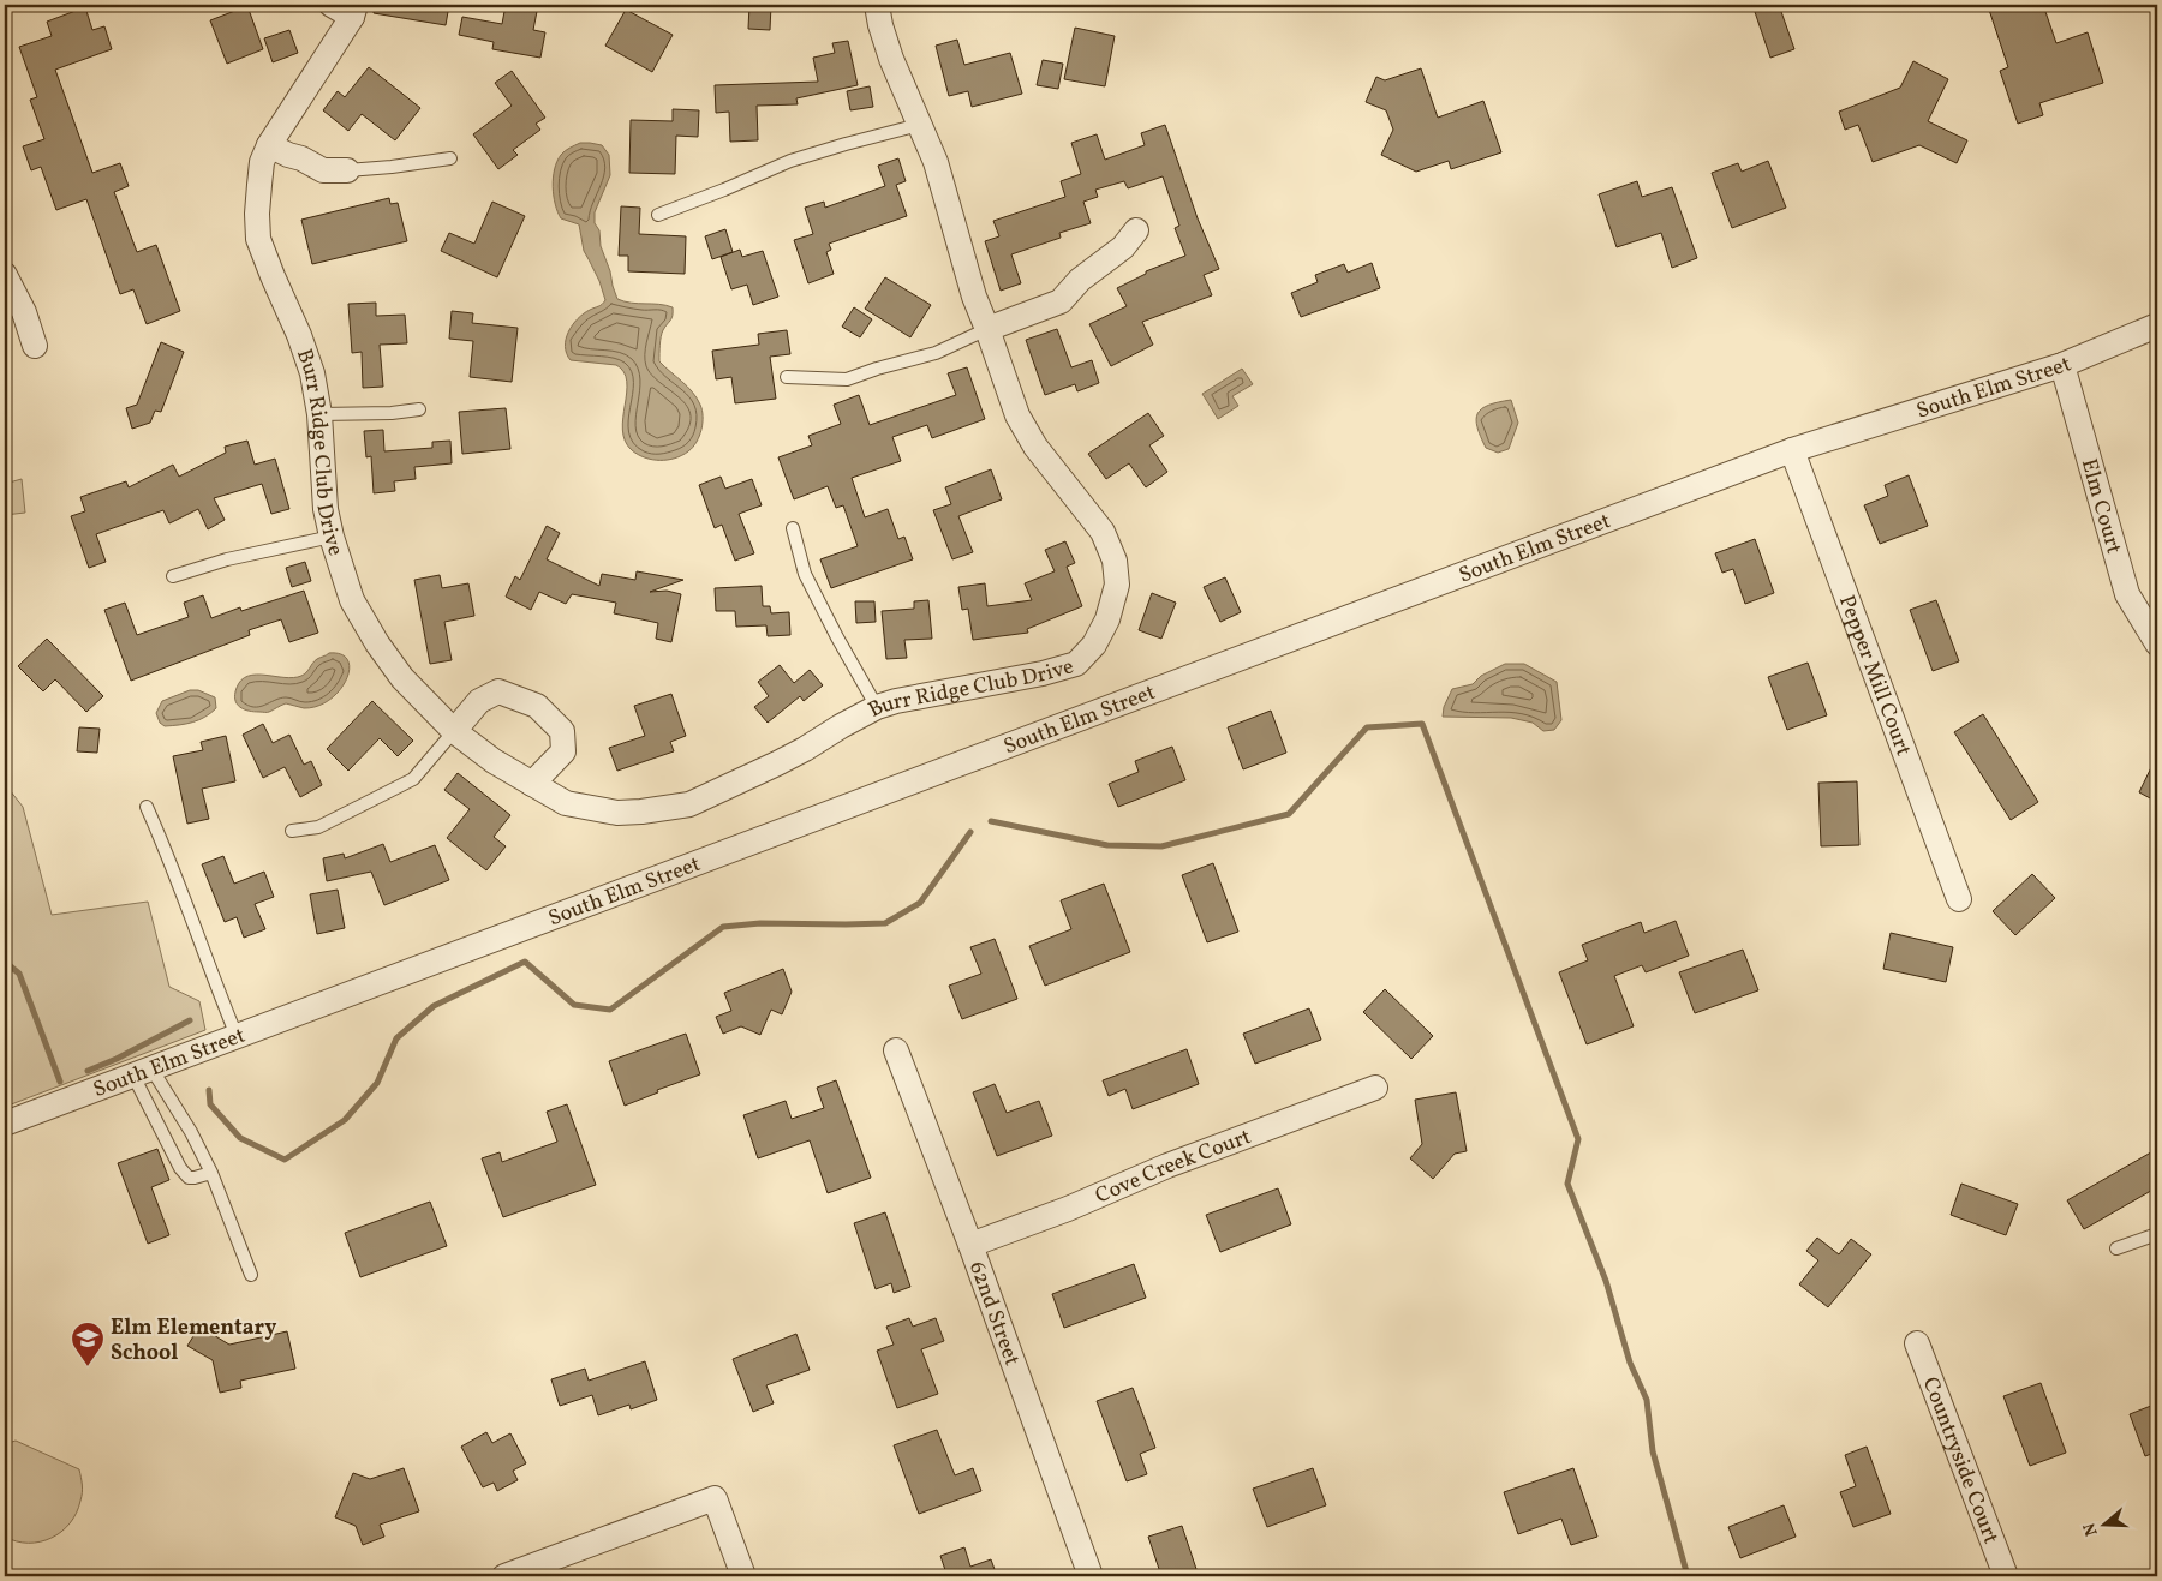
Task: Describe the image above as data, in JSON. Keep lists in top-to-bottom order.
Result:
{
  "streets": {
    "street": [
      "South Elm Street",
      "Burr Ridge Club Drive",
      "Elm Court",
      "Pepper Mill Court",
      "Cove Creek Court",
      "62nd Street",
      "Countryside Court"
    ]
  },
  "crossings": [
    ["South Elm Street", "Elm Court"],
    ["South Elm Street", "Pepper Mill Court"],
    ["Cove Creek Court", "62nd Street"]
  ],
  "places": {
    "school or university": ["Elm Elementary School"]
  },
  "north": "left"
}
